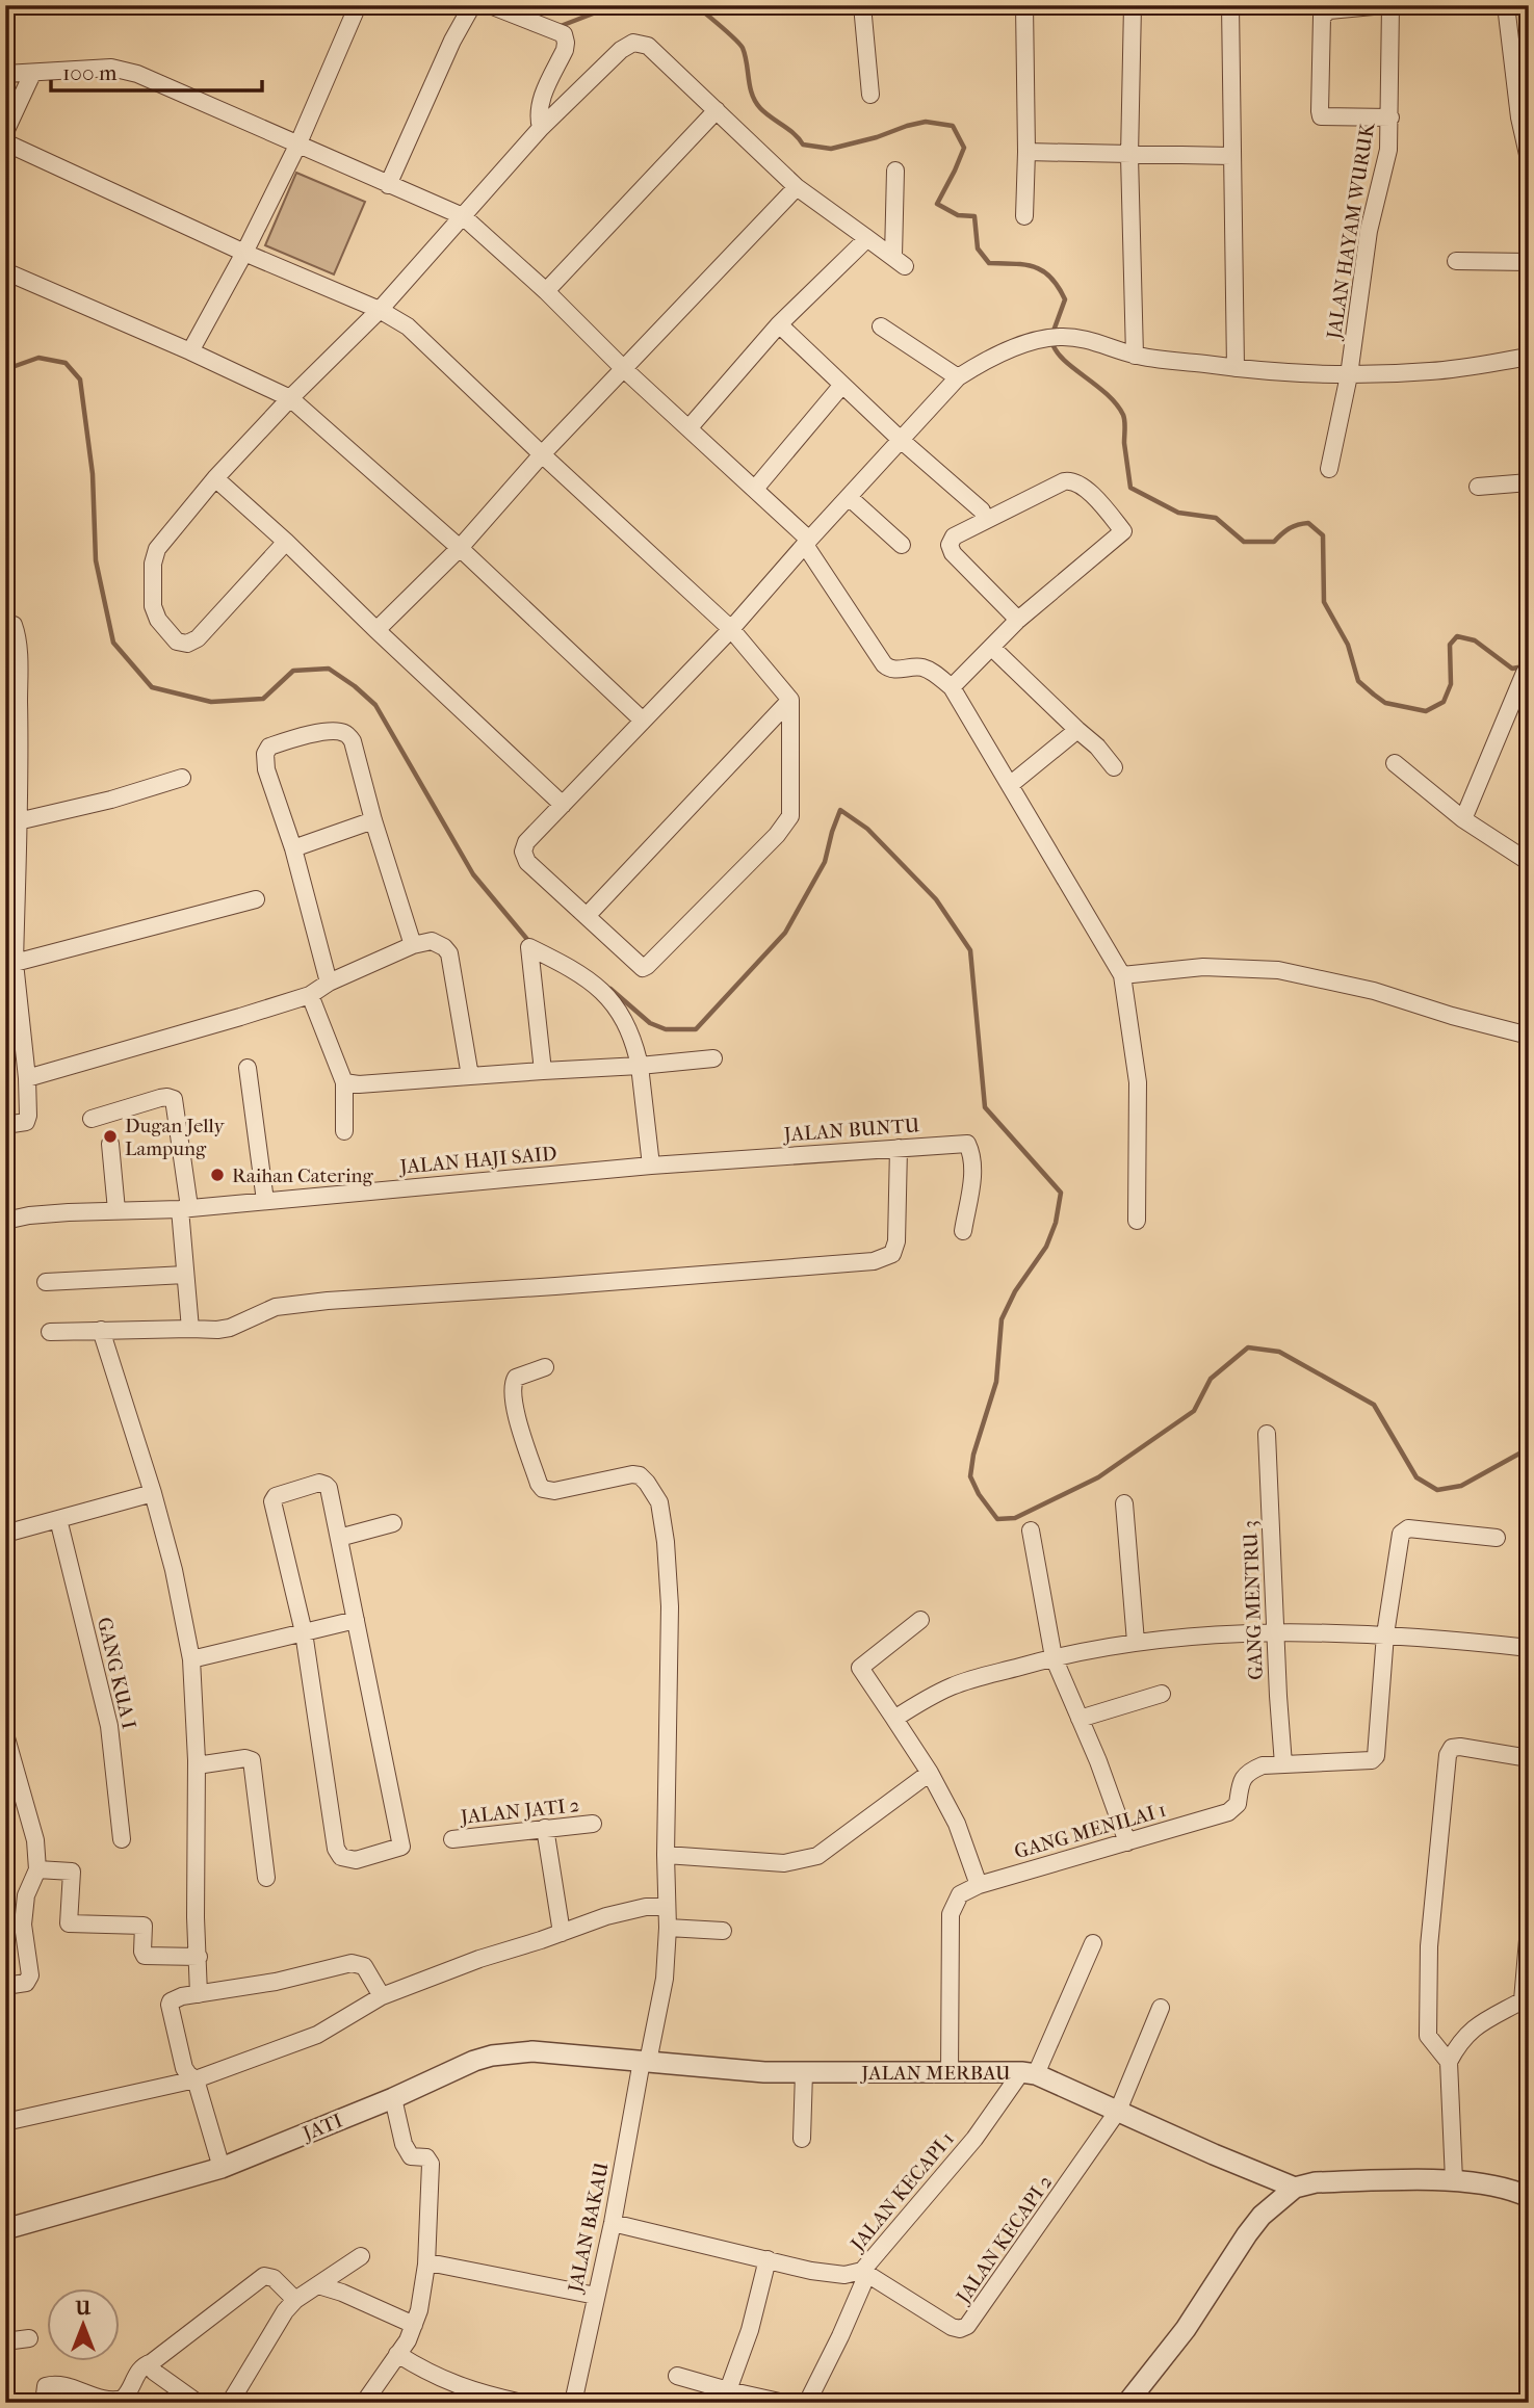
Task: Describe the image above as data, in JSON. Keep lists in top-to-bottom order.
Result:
{
  "streets": {
    "street": [
      "JALAN HAYAM WURUK",
      "JALAN BUNTU",
      "JALAN HAJI SAID",
      "GANG MENTRU 3",
      "GANG KUA I",
      "JALAN JATI 2",
      "GANG MENILAI 1",
      "JALAN MERBAU",
      "JATI",
      "JALAN KECAPI 1",
      "JALAN BAKAU",
      "JALAN KECAPI 2"
    ]
  },
  "crossings": [
    ["JALAN BUNTU", "JALAN HAJI SAID"],
    ["GANG MENTRU 3", "GANG MENILAI 1"],
    ["GANG MENILAI 1", "JALAN MERBAU"],
    ["JALAN MERBAU", "JATI"],
    ["JALAN MERBAU", "JALAN KECAPI 1"],
    ["JALAN MERBAU", "JALAN BAKAU"],
    ["JALAN MERBAU", "JALAN KECAPI 2"],
    ["JATI", "JALAN BAKAU"],
    ["JALAN KECAPI 1", "JALAN BAKAU"],
    ["JALAN KECAPI 1", "JALAN KECAPI 2"]
  ],
  "places": ["Dugan Jelly Lampung", "Raihan Catering"],
  "scale_bar": "100 m",
  "north": "top"
}
